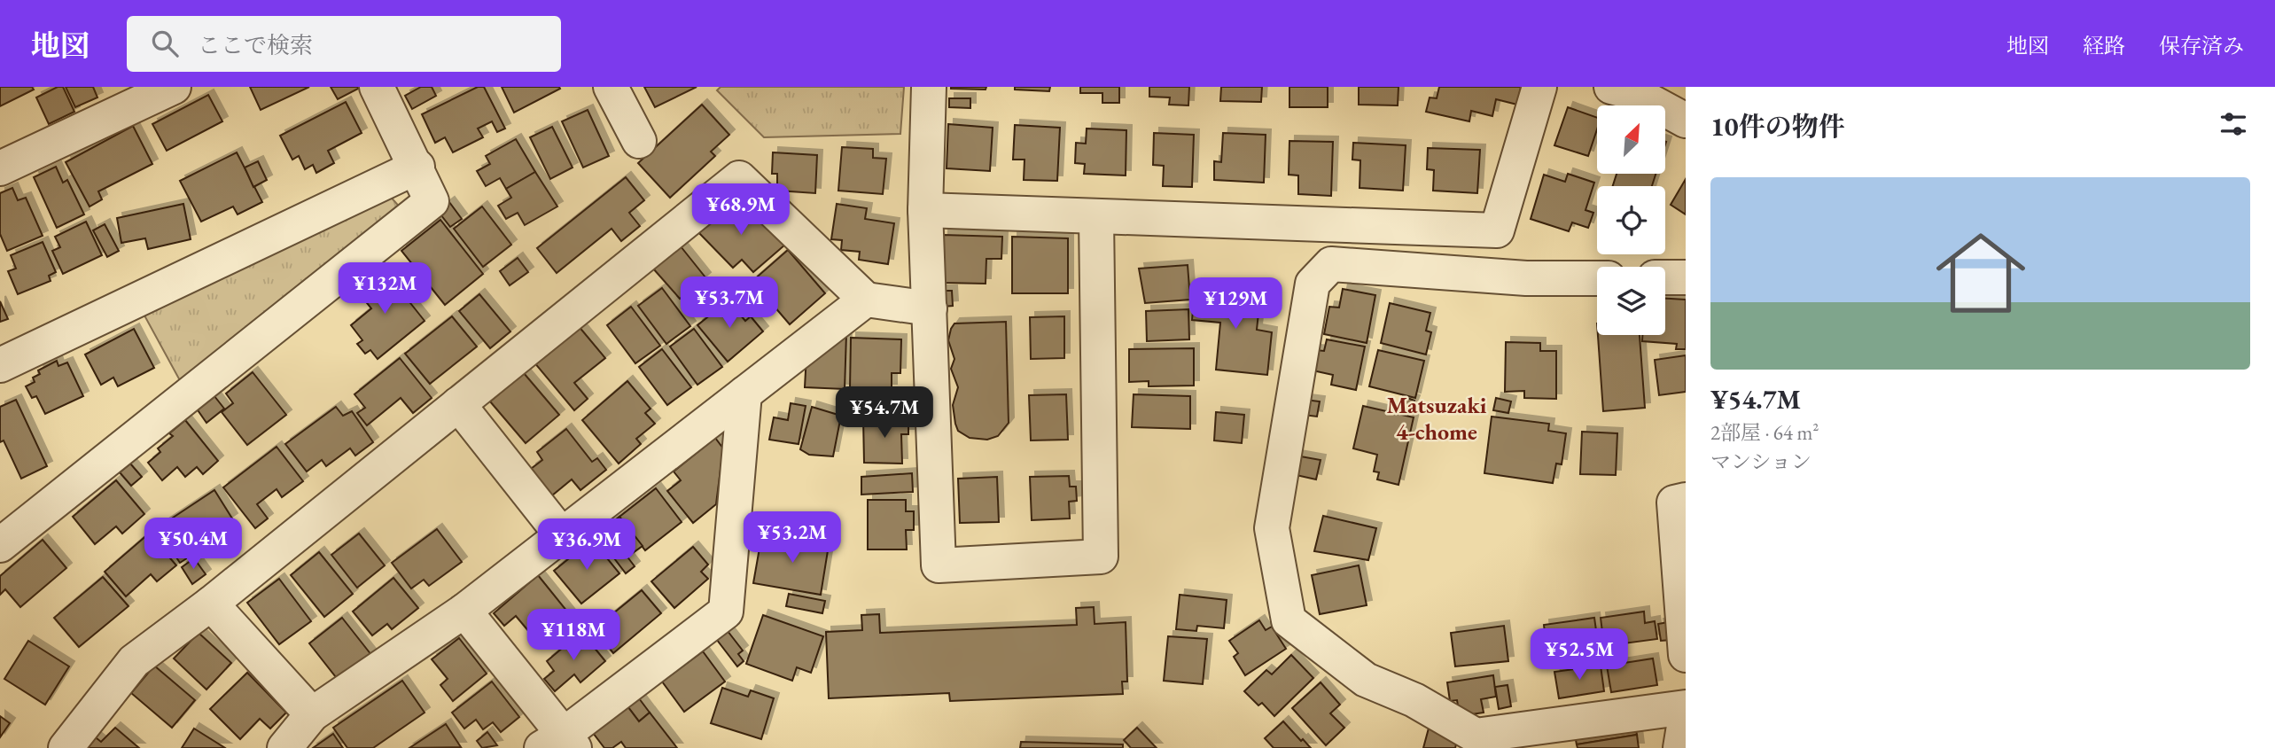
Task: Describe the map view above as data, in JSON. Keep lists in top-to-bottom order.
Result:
{
  "districts": ["Matsuzaki 4-chome"],
  "north": "top right",
  "page": {
    "header": "地図",
    "search": "ここで検索",
    "nav": ["地図", "経路", "保存済み"],
    "heading": "10件の物件",
    "list": [
      {
        "name": "¥54.7M",
        "note": "2部屋 · 64 m² · マンション"
      }
    ],
    "price": [
      "¥68.9M",
      "¥132M",
      "¥53.7M",
      "¥129M",
      "¥54.7M",
      "¥53.2M",
      "¥50.4M",
      "¥36.9M",
      "¥118M",
      "¥52.5M"
    ]
  }
}
